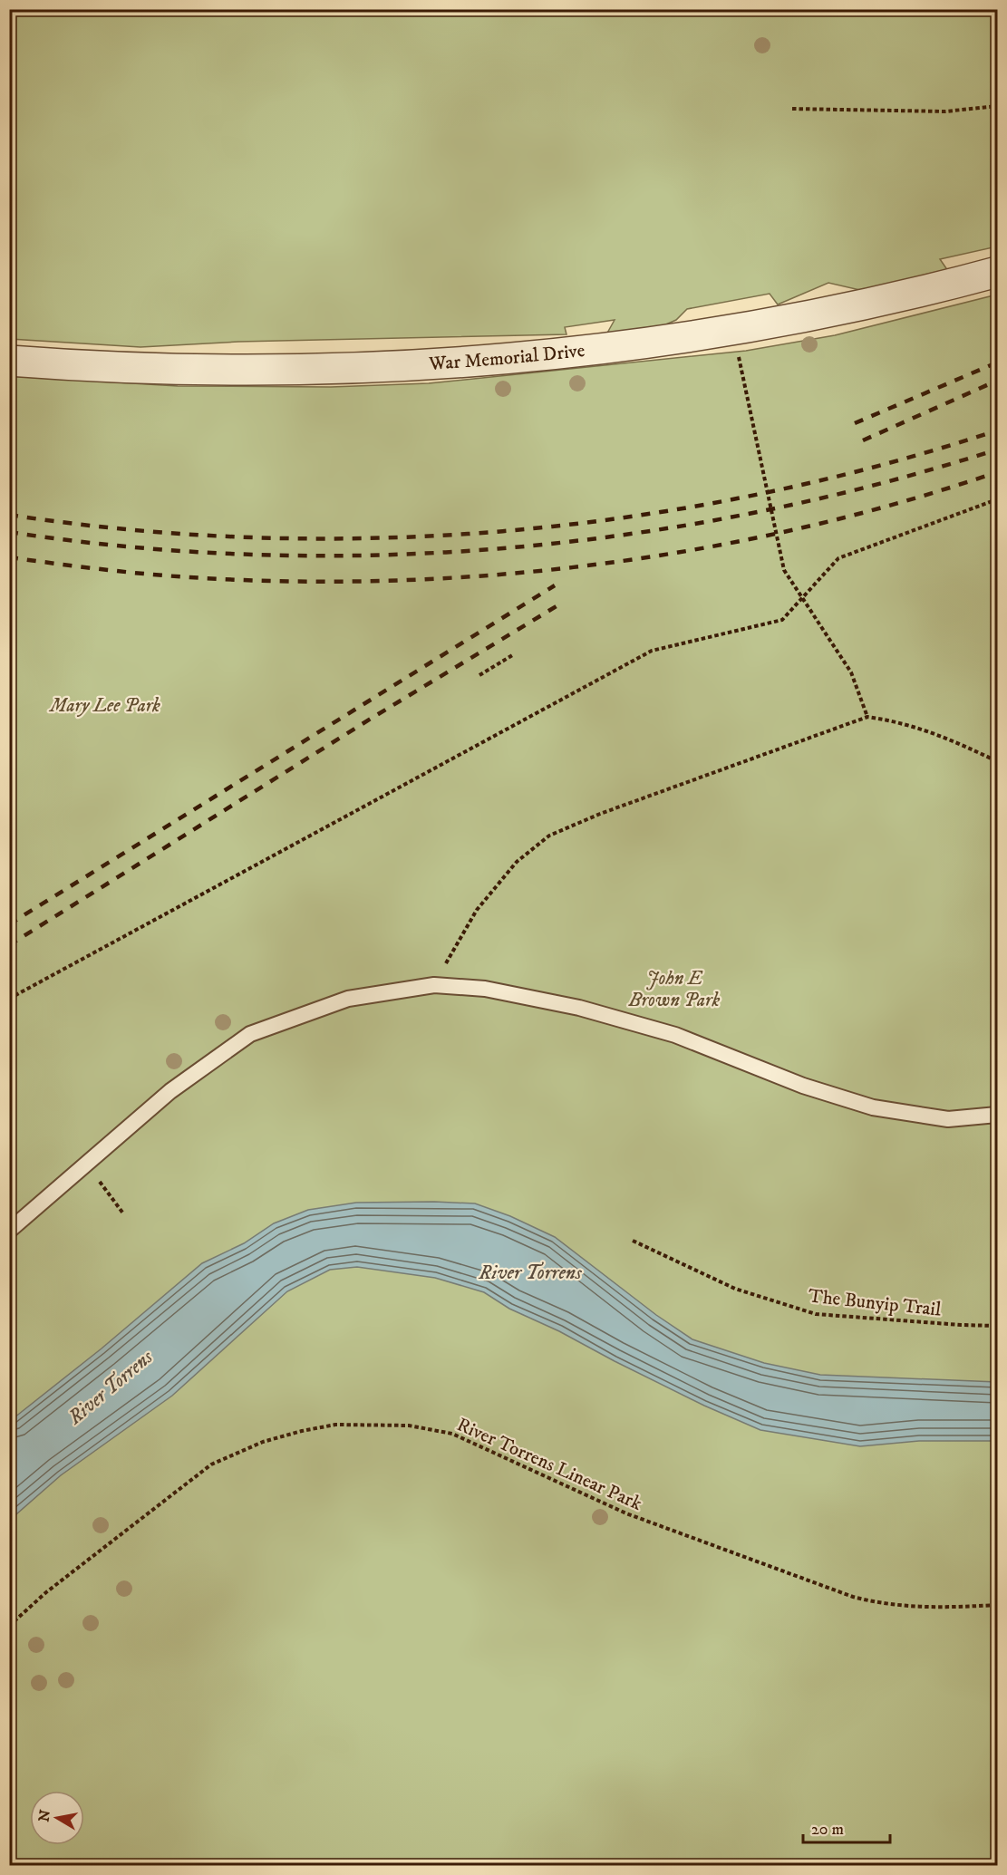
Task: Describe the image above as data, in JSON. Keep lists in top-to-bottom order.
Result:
{
  "streets": {
    "street": ["War Memorial Drive"],
    "path": ["The Bunyip Trail", "River Torrens Linear Park"]
  },
  "water": ["River Torrens"],
  "parks": ["Mary Lee Park", "John E Brown Park"],
  "scale_bar": "20 m",
  "north": "left"
}
